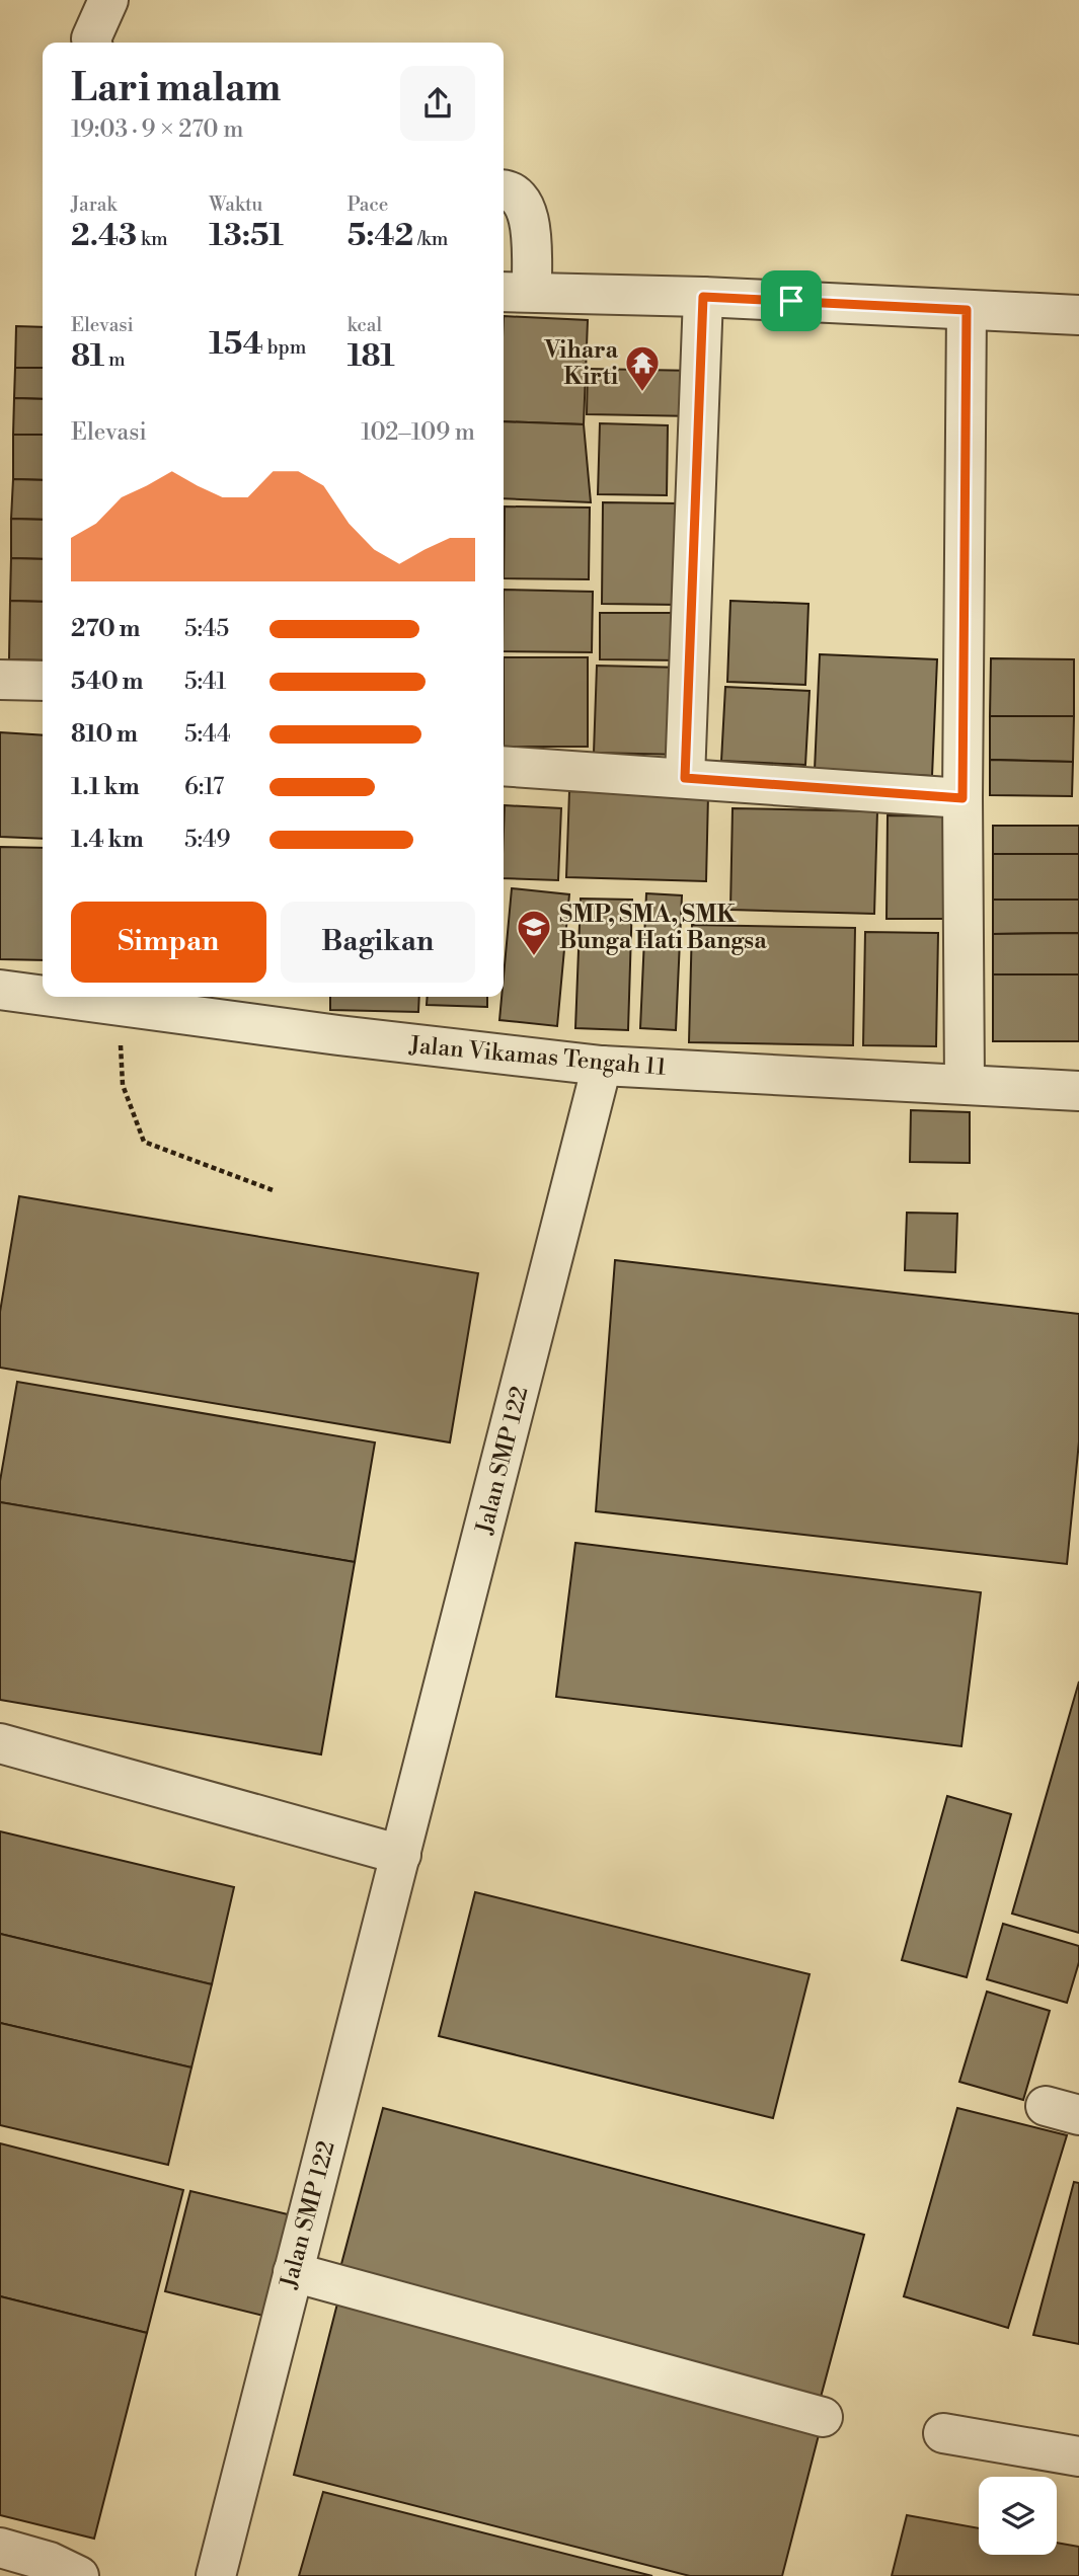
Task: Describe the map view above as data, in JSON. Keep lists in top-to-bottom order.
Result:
{
  "streets": {
    "street": ["Jalan Vikamas Tengah 11", "Jalan SMP 122"]
  },
  "crossings": [
    ["Jalan Vikamas Tengah 11", "Jalan SMP 122"]
  ],
  "places": {
    "temple": ["Vihara Kirti"],
    "school or university": ["SMP, SMA, SMK Bunga Hati Bangsa"]
  },
  "page": {
    "heading": ["Lari malam", "19:03 · 9 × 270 m"],
    "stats": [
      ["Jarak", "2.43 km"],
      ["Waktu", "13:51"],
      ["Pace", "5:42 /km"],
      ["Elevasi", "81 m"],
      ["154 bpm"],
      ["kcal", "181"]
    ],
    "chart": ["Elevasi", "102–109 m"],
    "list": [
      {
        "name": "270 m",
        "note": "5:45"
      },
      {
        "name": "540 m",
        "note": "5:41"
      },
      {
        "name": "810 m",
        "note": "5:44"
      },
      {
        "name": "1.1 km",
        "note": "6:17"
      },
      {
        "name": "1.4 km",
        "note": "5:49"
      }
    ],
    "buttons": ["Simpan", "Bagikan"]
  }
}
